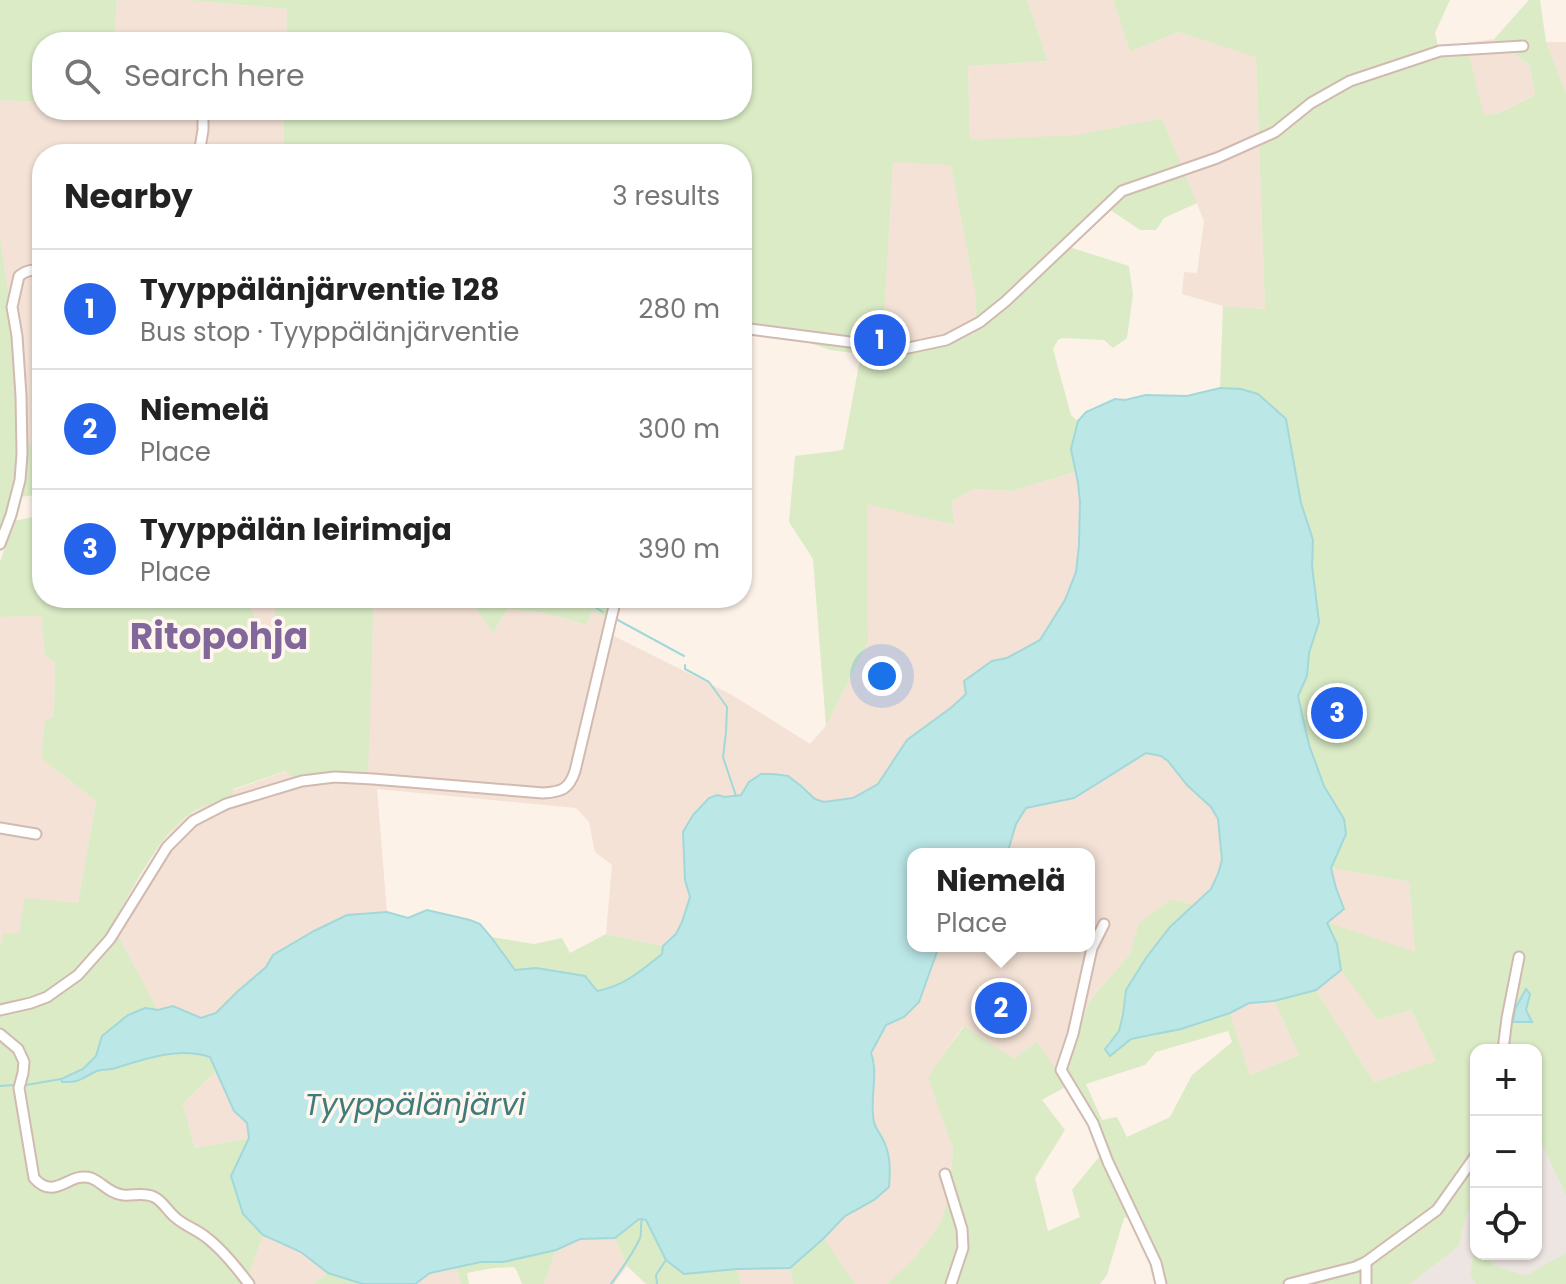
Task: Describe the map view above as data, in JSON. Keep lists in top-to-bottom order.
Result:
{
  "districts": ["Ritopohja"],
  "water": ["Tyyppälänjärvi"],
  "page": {
    "search": "Search here",
    "heading": ["Nearby", "3 results"],
    "list": [
      {
        "mark": "1",
        "name": "Tyyppälänjärventie 128",
        "note": "Bus stop · Tyyppälänjärventie",
        "value": "280 m"
      },
      {
        "mark": "2",
        "name": "Niemelä",
        "note": "Place",
        "value": "300 m"
      },
      {
        "mark": "3",
        "name": "Tyyppälän leirimaja",
        "note": "Place",
        "value": "390 m"
      }
    ],
    "pins": ["1", "3", "2"],
    "popup": ["Niemelä", "Place"],
    "map_buttons": ["+", "−"]
  }
}
